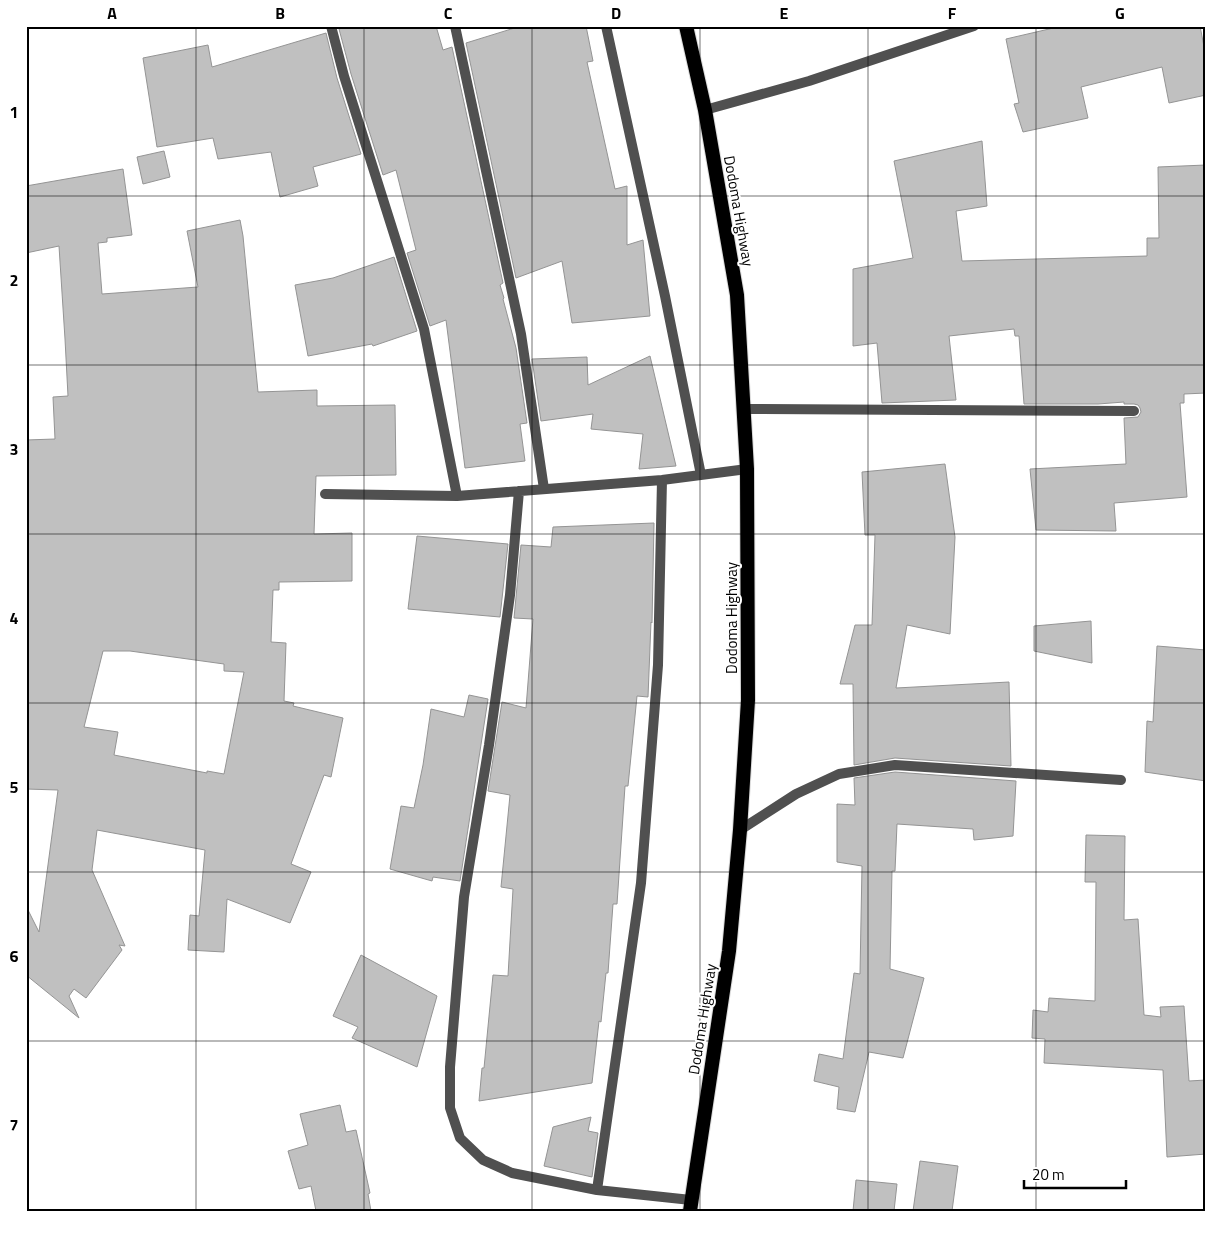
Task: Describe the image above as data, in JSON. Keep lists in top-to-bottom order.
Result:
{
  "streets": {
    "highway": ["Dodoma Highway"]
  },
  "scale_bar": "20 m",
  "grid": {
    "columns": [
      "A",
      "B",
      "C",
      "D",
      "E",
      "F",
      "G"
    ],
    "rows": [
      "1",
      "2",
      "3",
      "4",
      "5",
      "6",
      "7"
    ]
  }
}
